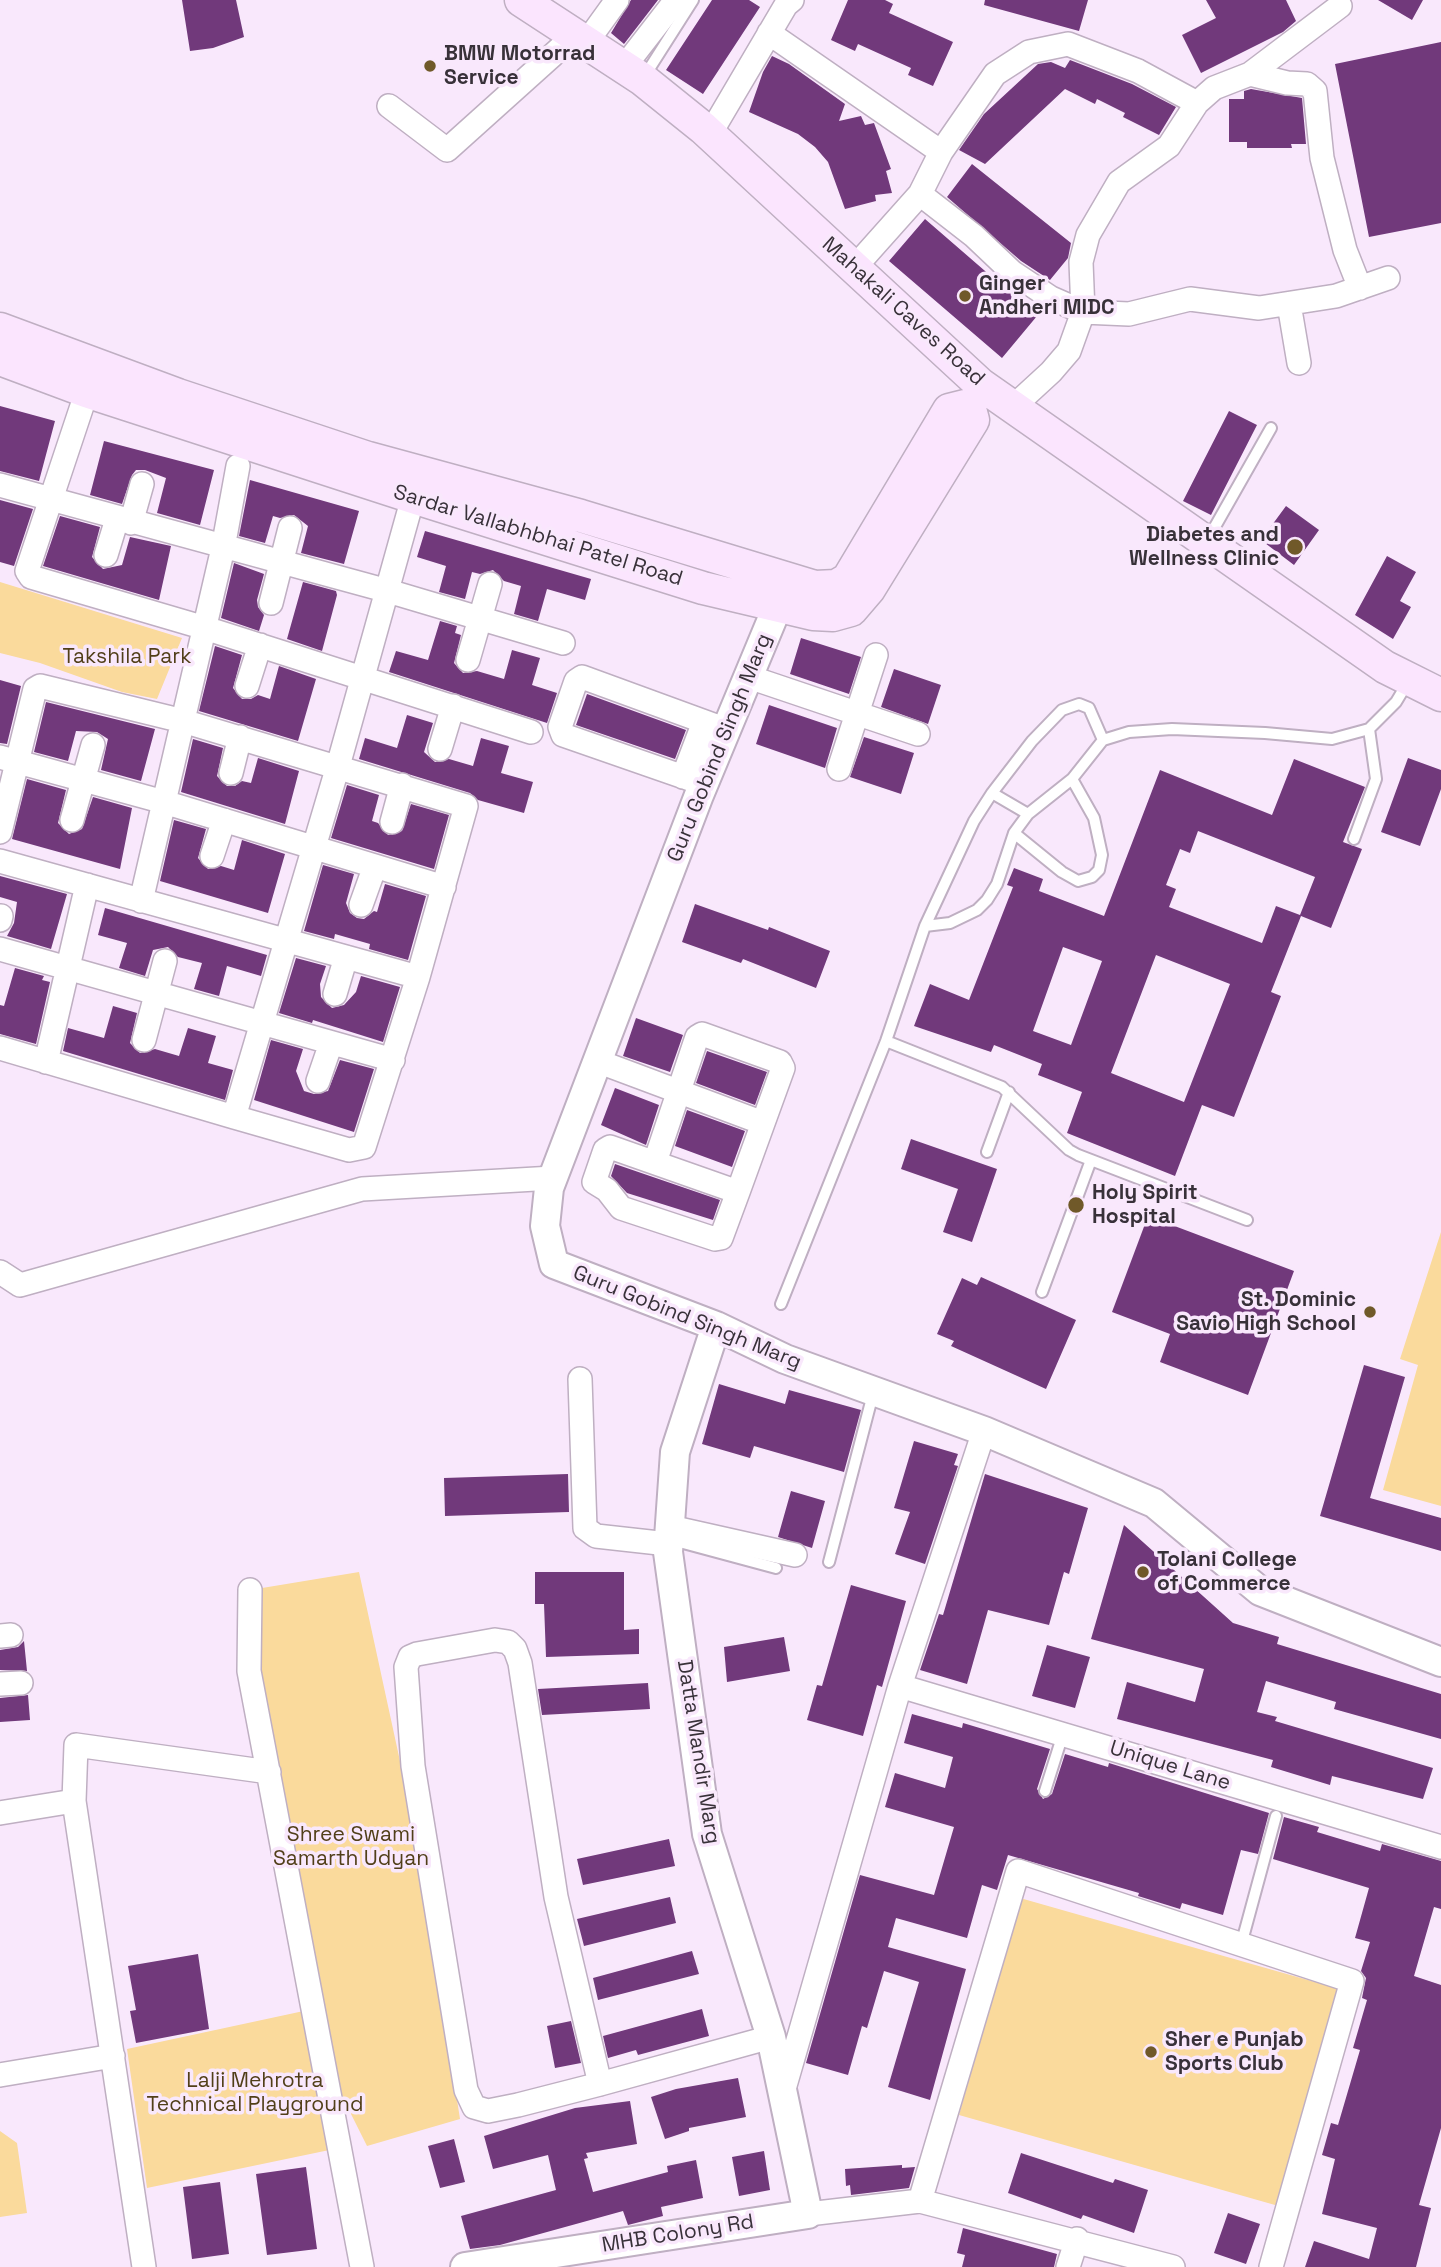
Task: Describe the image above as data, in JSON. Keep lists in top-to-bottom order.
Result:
{
  "streets": {
    "main road": ["Mahakali Caves Road", "Sardar Vallabhbhai Patel Road"],
    "street": [
      "Guru Gobind Singh Marg",
      "Datta Mandir Marg",
      "Unique Lane",
      "MHB Colony Rd"
    ]
  },
  "crossings": [
    ["Mahakali Caves Road", "Sardar Vallabhbhai Patel Road"],
    ["Sardar Vallabhbhai Patel Road", "Guru Gobind Singh Marg"],
    ["Guru Gobind Singh Marg", "Datta Mandir Marg"],
    ["Datta Mandir Marg", "MHB Colony Rd"]
  ],
  "parks": ["Takshila Park", "Shree Swami Samarth Udyan", "Lalji Mehrotra Technical Playground"],
  "places": [
    "BMW Motorrad Service",
    "Ginger Andheri MIDC",
    "Diabetes and Wellness Clinic",
    "Holy Spirit Hospital",
    "St. Dominic Savio High School",
    "Tolani College of Commerce",
    "Sher e Punjab Sports Club"
  ]
}
